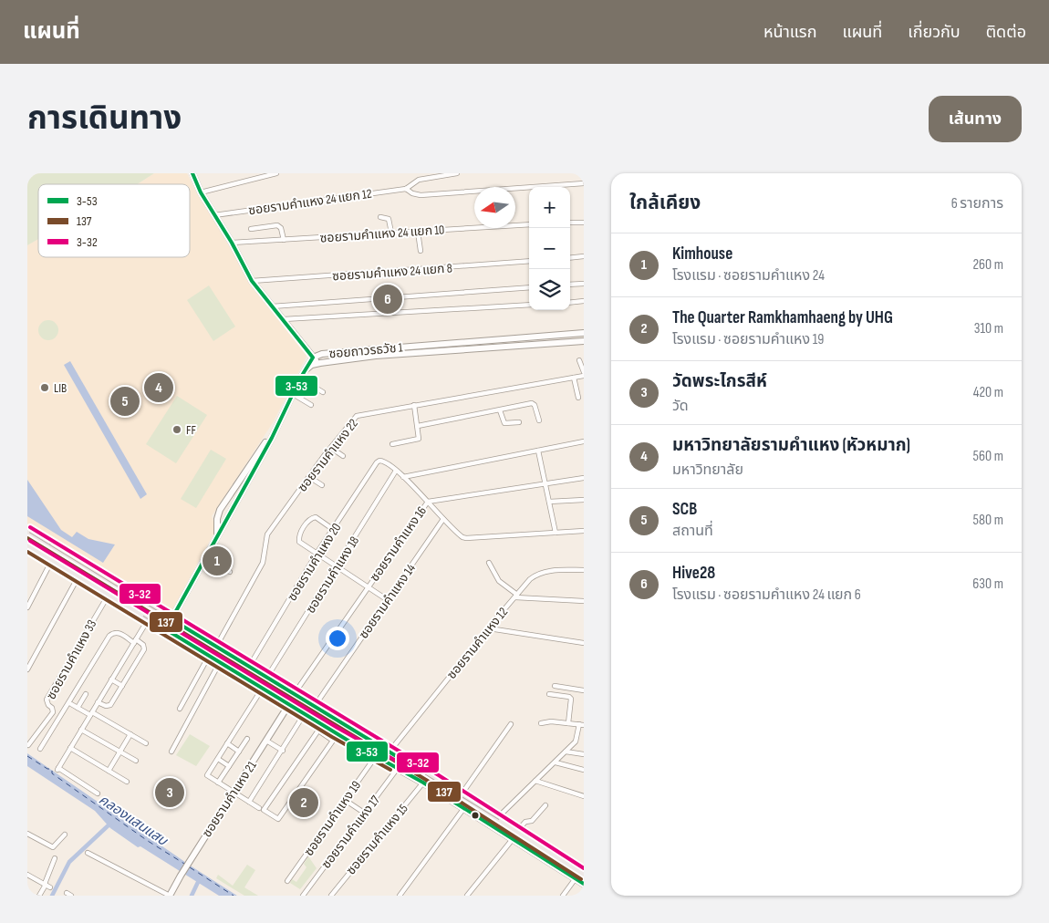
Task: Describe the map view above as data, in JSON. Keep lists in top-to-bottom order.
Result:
{
  "streets": {
    "main road": ["ซอยถาวรธวัช 1", "ซอยรามคำแหง 21"],
    "street": [
      "ซอยรามคำแหง 24 แยก 12",
      "ซอยรามคำแหง 24 แยก 10",
      "ซอยรามคำแหง 24 แยก 8",
      "ซอยรามคำแหง 22",
      "ซอยรามคำแหง 16",
      "ซอยรามคำแหง 20",
      "ซอยรามคำแหง 18",
      "ซอยรามคำแหง 14",
      "ซอยรามคำแหง 12",
      "ซอยรามคำแหง 33",
      "ซอยรามคำแหง 19",
      "ซอยรามคำแหง 17",
      "ซอยรามคำแหง 15"
    ]
  },
  "crossings": [
    ["ซอยรามคำแหง 20", "ซอยรามคำแหง 18"]
  ],
  "water": ["คลองแสนแสบ"],
  "places": ["LIB", "FF"],
  "lines": ["transit line 3-53", "transit line 3-32", "transit line 137"],
  "legend": ["3-53", "137", "3-32"],
  "north": "left",
  "page": {
    "header": "แผนที่",
    "nav": [
      "หน้าแรก",
      "แผนที่",
      "เกี่ยวกับ",
      "ติดต่อ"
    ],
    "title": "การเดินทาง",
    "buttons": "เส้นทาง",
    "heading": ["ใกล้เคียง", "6 รายการ"],
    "map_buttons": ["+", "−"],
    "list": [
      {
        "mark": "1",
        "name": "Kimhouse",
        "note": "โรงแรม · ซอยรามคำแหง 24",
        "value": "260 m"
      },
      {
        "mark": "2",
        "name": "The Quarter Ramkhamhaeng by UHG",
        "note": "โรงแรม · ซอยรามคำแหง 19",
        "value": "310 m"
      },
      {
        "mark": "3",
        "name": "วัดพระไกรสีห์",
        "note": "วัด",
        "value": "420 m"
      },
      {
        "mark": "4",
        "name": "มหาวิทยาลัยรามคำแหง (หัวหมาก)",
        "note": "มหาวิทยาลัย",
        "value": "560 m"
      },
      {
        "mark": "5",
        "name": "SCB",
        "note": "สถานที่",
        "value": "580 m"
      },
      {
        "mark": "6",
        "name": "Hive28",
        "note": "โรงแรม · ซอยรามคำแหง 24 แยก 6",
        "value": "630 m"
      }
    ],
    "pins": [
      "6",
      "4",
      "5",
      "1",
      "3",
      "2"
    ]
  }
}
